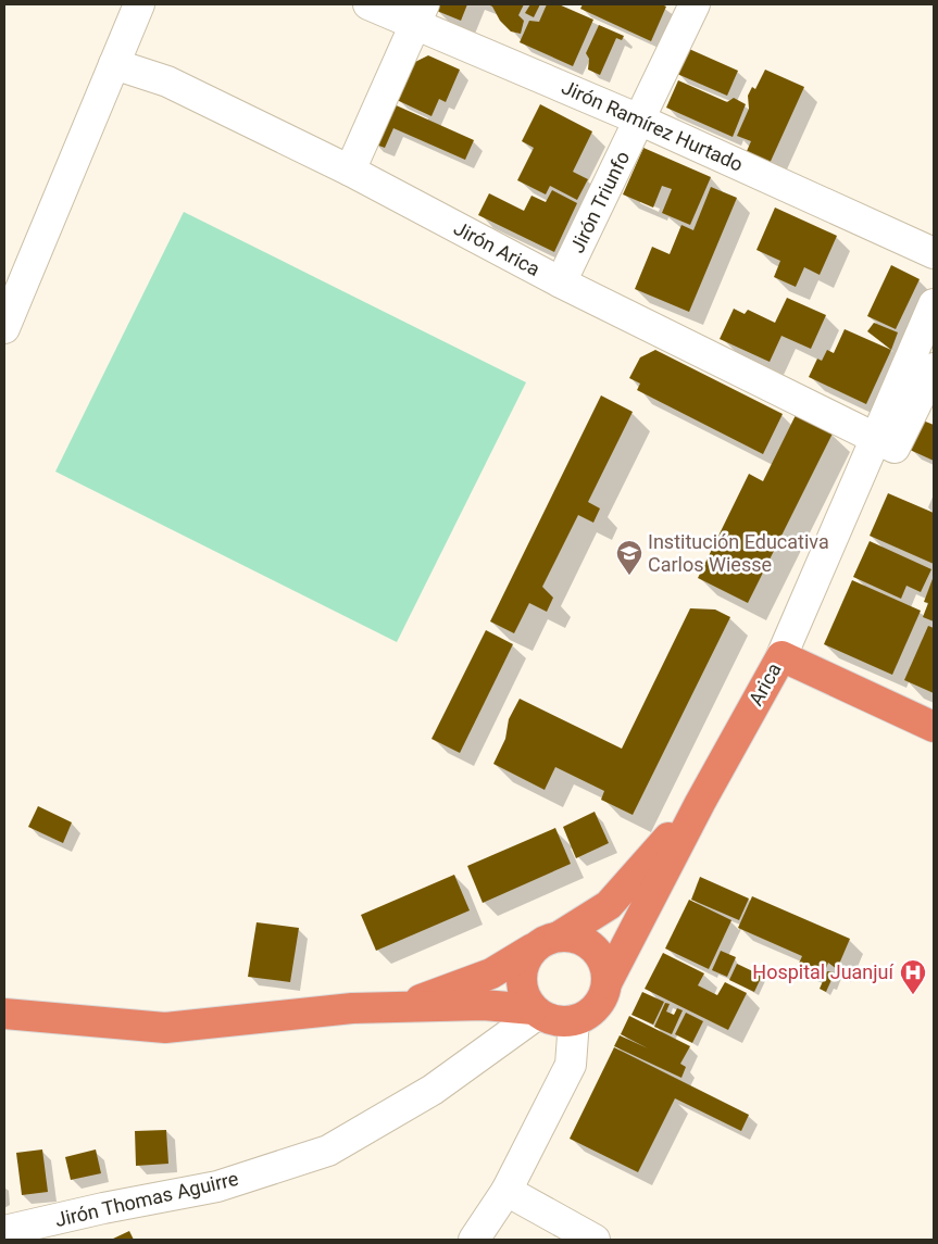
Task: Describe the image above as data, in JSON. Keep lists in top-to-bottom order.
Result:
{
  "streets": {
    "highway": ["Arica"],
    "street": [
      "Jirón Ramírez Hurtado",
      "Jirón Triunfo",
      "Jirón Arica",
      "Jirón Thomas Aguirre"
    ]
  },
  "crossings": [
    ["Jirón Ramírez Hurtado", "Jirón Triunfo"],
    ["Jirón Triunfo", "Jirón Arica"],
    ["Arica", "Jirón Thomas Aguirre"]
  ],
  "places": {
    "school or university": ["Institución Educativa Carlos Wiesse"],
    "hospital": ["Hospital Juanjuí"]
  }
}
